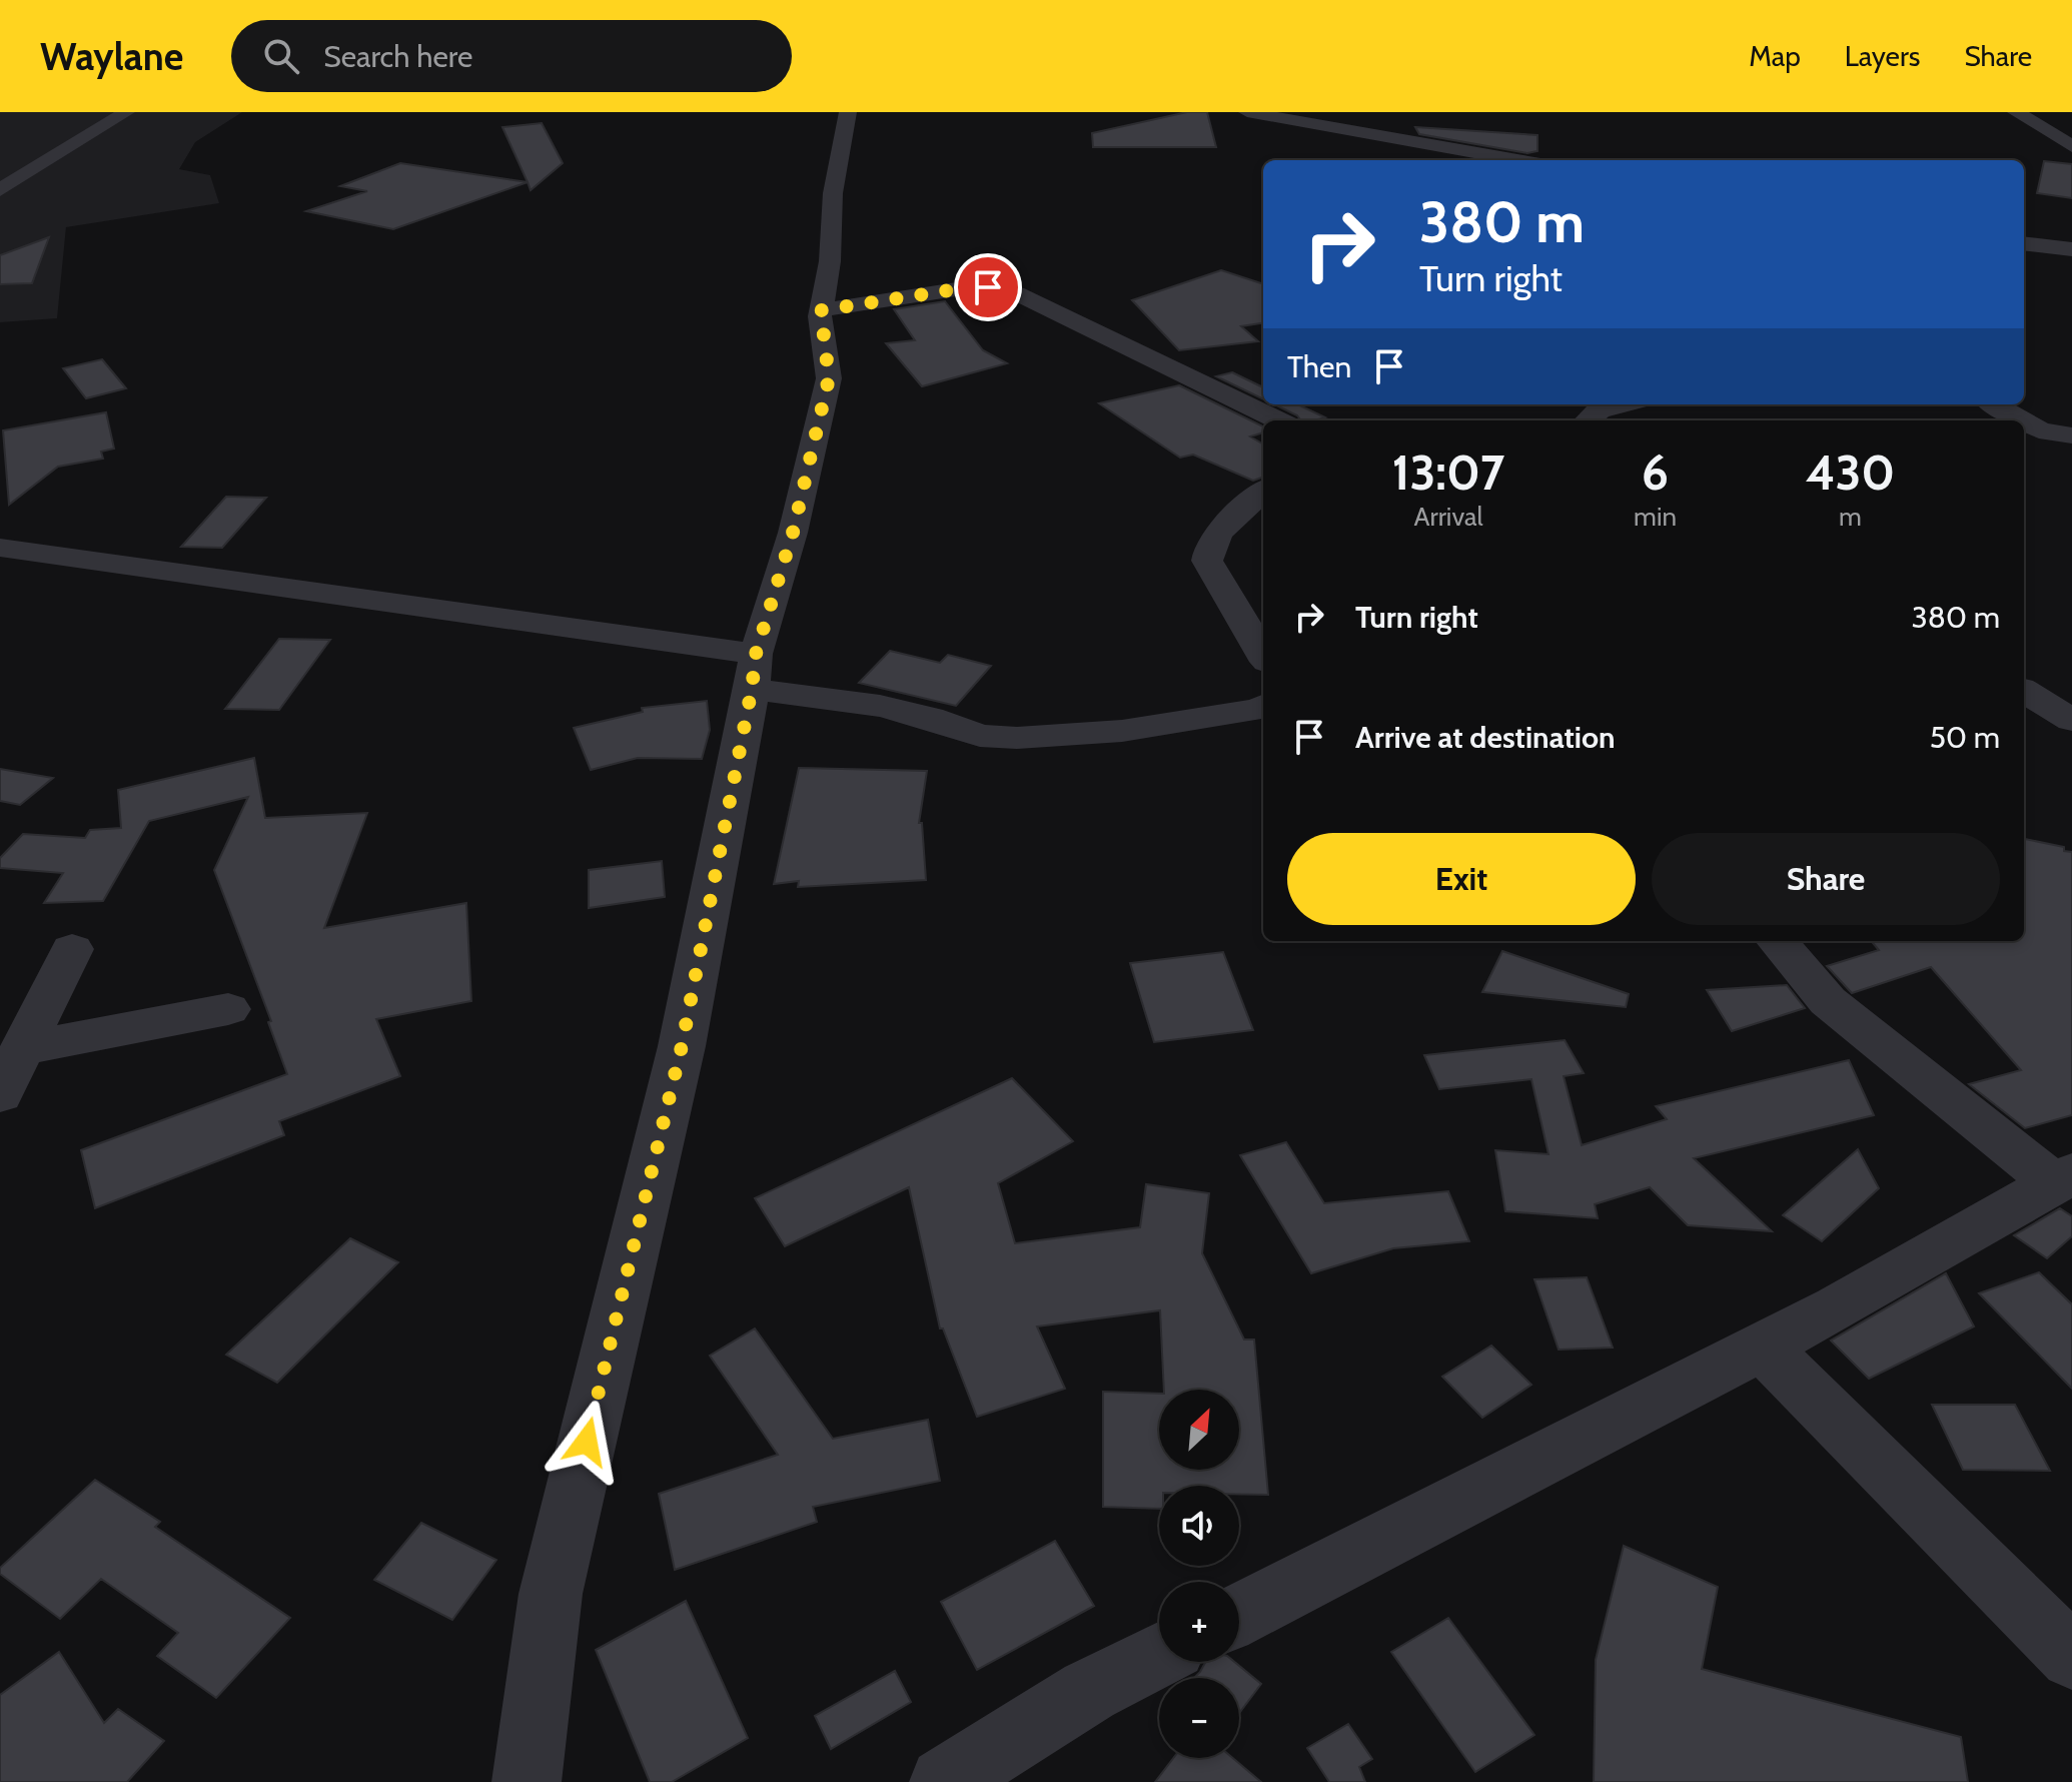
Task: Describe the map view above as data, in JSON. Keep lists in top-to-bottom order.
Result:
{
  "north": "top right",
  "page": {
    "header": "Waylane",
    "search": "Search here",
    "nav": ["Map", "Layers", "Share"],
    "turn": ["380 m", "Turn right"],
    "then": "Then",
    "eta": [
      "13:07",
      "Arrival",
      "6",
      "min",
      "430",
      "m"
    ],
    "list": [
      {
        "name": "Turn right",
        "value": "380 m"
      },
      {
        "name": "Arrive at destination",
        "value": "50 m"
      }
    ],
    "buttons": ["Exit", "Share"],
    "map_buttons": ["+", "−"]
  }
}
